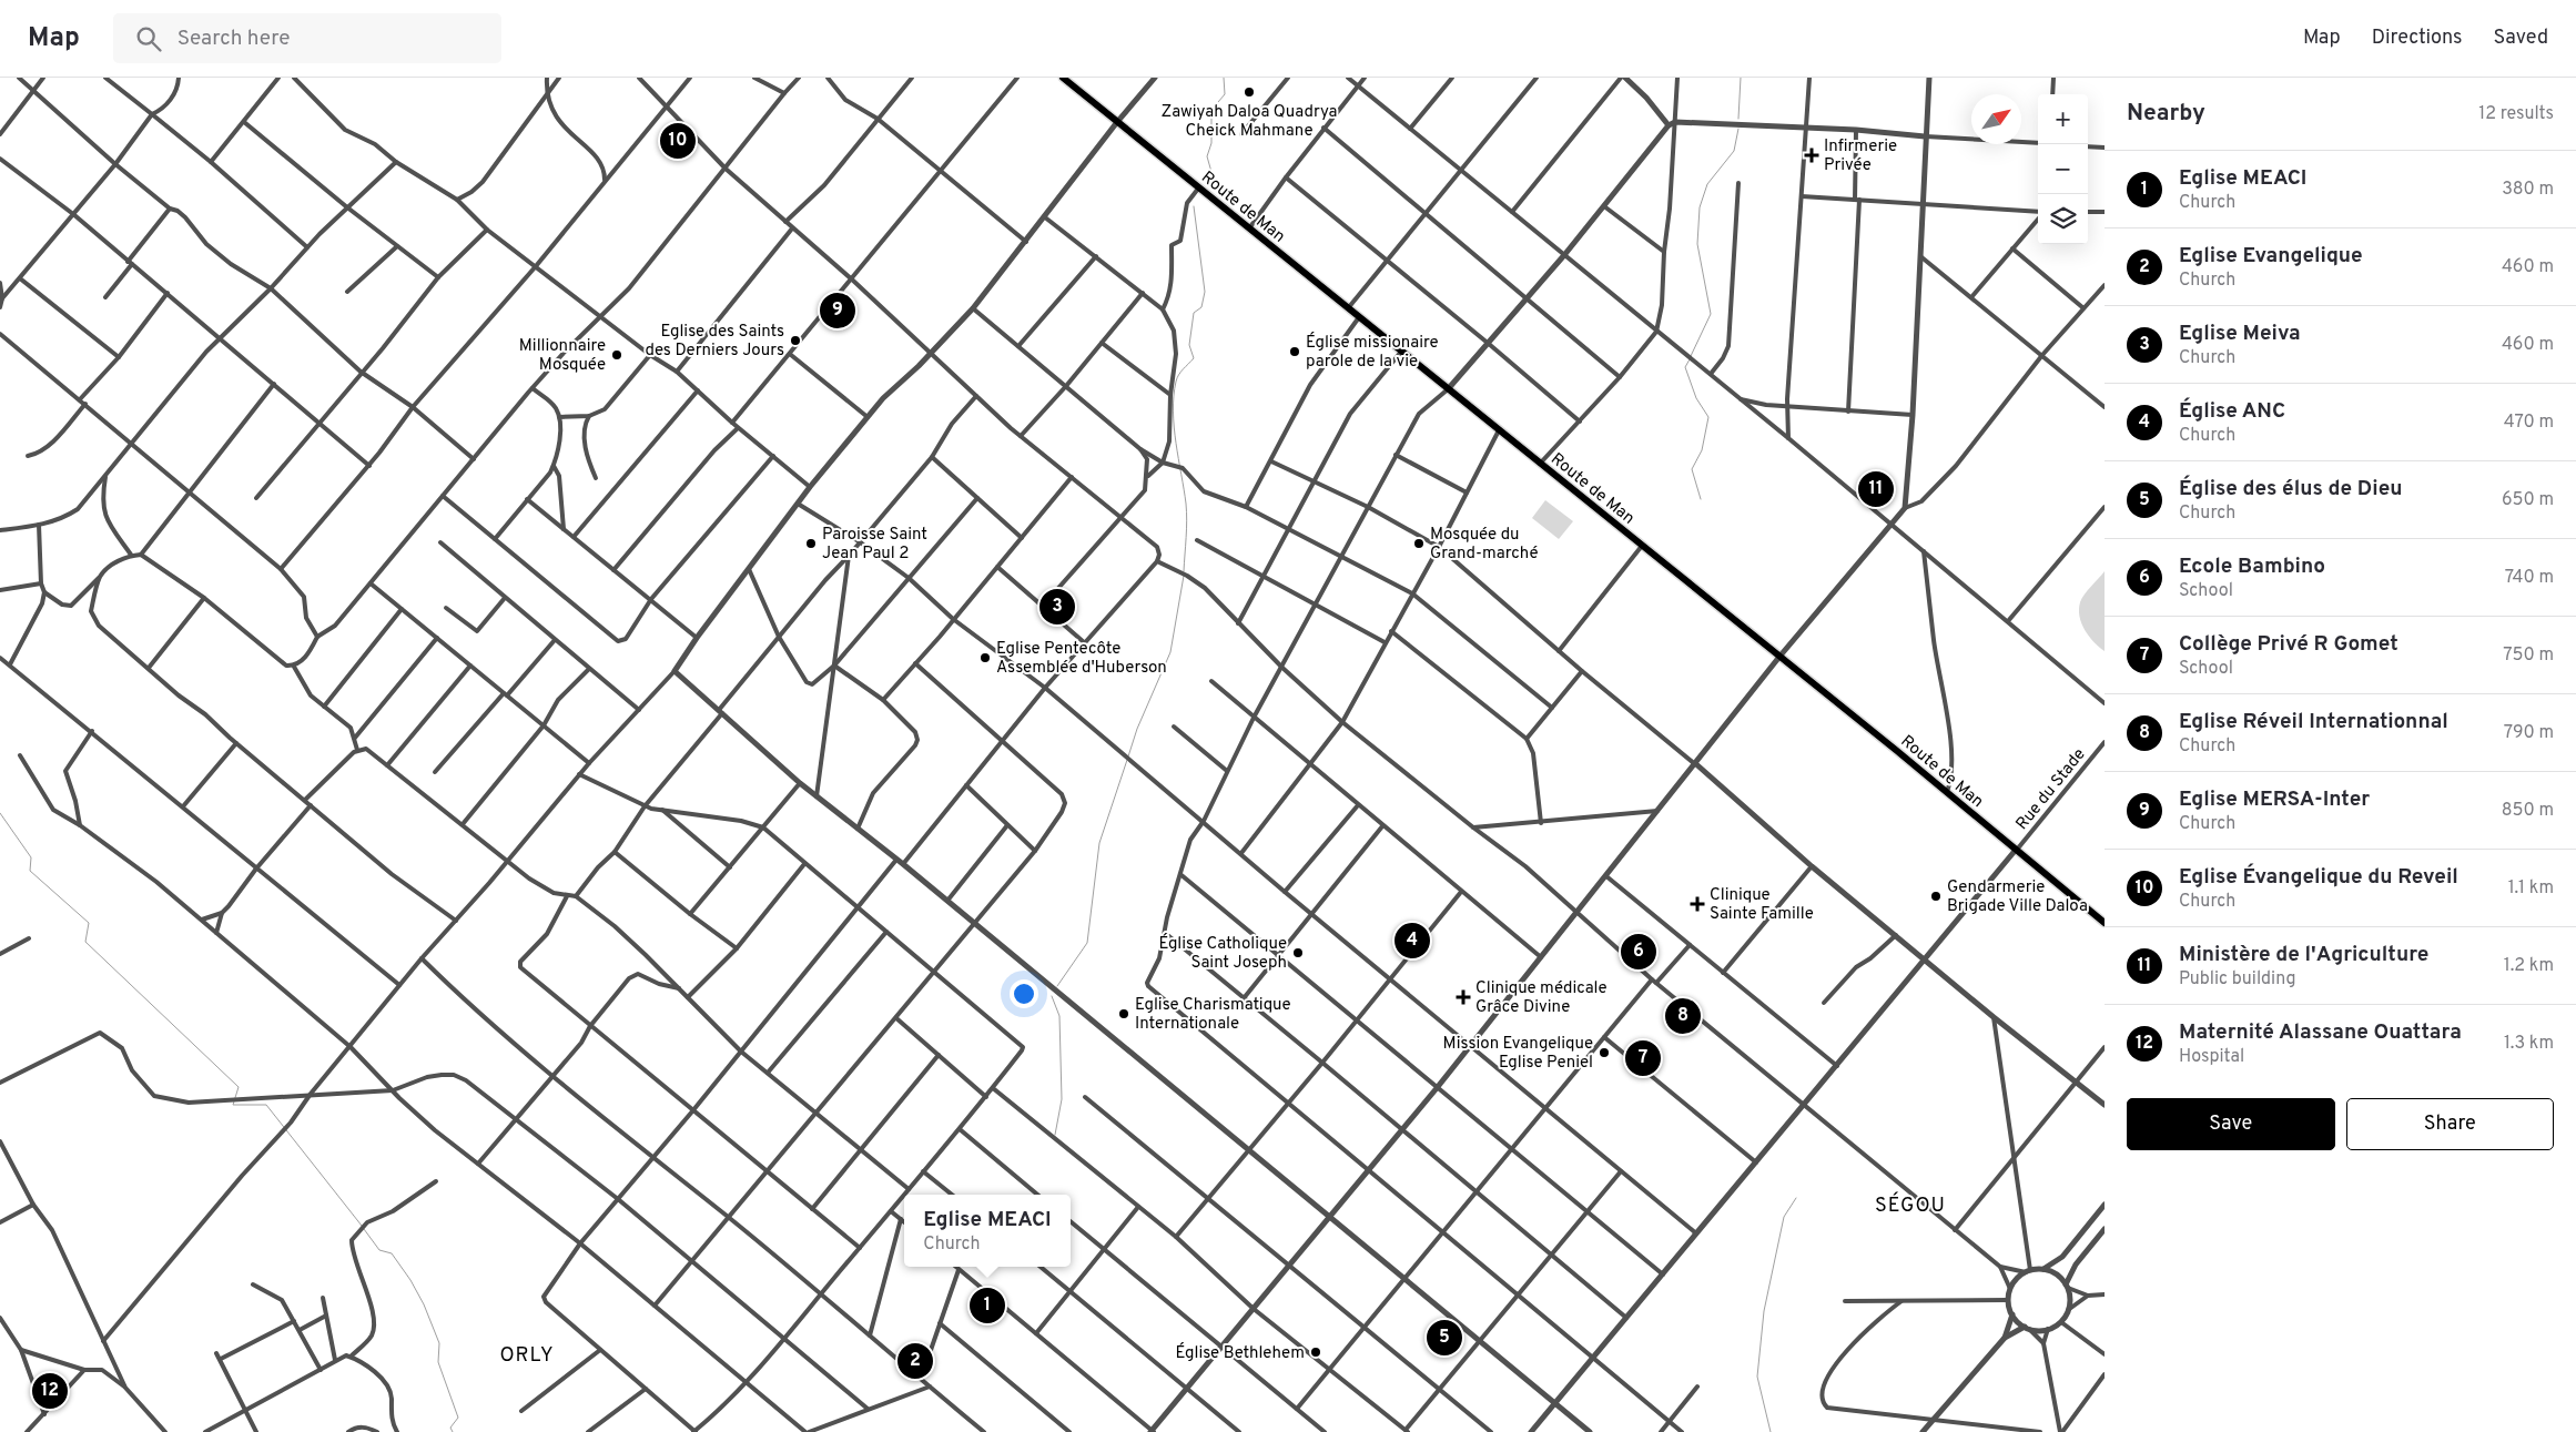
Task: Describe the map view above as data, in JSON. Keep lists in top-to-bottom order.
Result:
{
  "streets": {
    "highway": ["Route de Man"],
    "street": ["Rue du Stade"]
  },
  "crossings": [
    ["Route de Man", "Rue du Stade"]
  ],
  "districts": ["SÉGOU", "ORLY"],
  "places": {
    "other": [
      "Zawiyah Daloa Quadrya Cheick Mahmane",
      "Eglise des Saints des Derniers Jours",
      "Église missionaire parole de la vie",
      "Millionnaire Mosquée",
      "Paroisse Saint Jean Paul 2",
      "Mosquée du Grand-marché",
      "Eglise Pentecôte Assemblée d'Huberson",
      "Gendarmerie Brigade Ville Daloa",
      "Église Catholique Saint Joseph",
      "Eglise Charismatique Internationale",
      "Mission Evangelique Eglise Peniel",
      "Église Bethlehem"
    ],
    "health": ["Infirmerie Privée", "Clinique Sainte Famille", "Clinique médicale Grâce Divine"]
  },
  "north": "top right",
  "page": {
    "header": "Map",
    "search": "Search here",
    "nav": ["Map", "Directions", "Saved"],
    "heading": ["Nearby", "12 results"],
    "map_buttons": ["+", "−"],
    "pins": [
      "10",
      "9",
      "11",
      "3",
      "4",
      "6",
      "8",
      "7",
      "1",
      "5",
      "2",
      "12"
    ],
    "list": [
      {
        "mark": "1",
        "name": "Eglise MEACI",
        "note": "Church",
        "value": "380 m"
      },
      {
        "mark": "2",
        "name": "Eglise Evangelique",
        "note": "Church",
        "value": "460 m"
      },
      {
        "mark": "3",
        "name": "Eglise Meiva",
        "note": "Church",
        "value": "460 m"
      },
      {
        "mark": "4",
        "name": "Église ANC",
        "note": "Church",
        "value": "470 m"
      },
      {
        "mark": "5",
        "name": "Église des élus de Dieu",
        "note": "Church",
        "value": "650 m"
      },
      {
        "mark": "6",
        "name": "Ecole Bambino",
        "note": "School",
        "value": "740 m"
      },
      {
        "mark": "7",
        "name": "Collège Privé R Gomet",
        "note": "School",
        "value": "750 m"
      },
      {
        "mark": "8",
        "name": "Eglise Réveil Internationnal",
        "note": "Church",
        "value": "790 m"
      },
      {
        "mark": "9",
        "name": "Eglise MERSA-Inter",
        "note": "Church",
        "value": "850 m"
      },
      {
        "mark": "10",
        "name": "Eglise Évangelique du Reveil",
        "note": "Church",
        "value": "1.1 km"
      },
      {
        "mark": "11",
        "name": "Ministère de l'Agriculture",
        "note": "Public building",
        "value": "1.2 km"
      },
      {
        "mark": "12",
        "name": "Maternité Alassane Ouattara",
        "note": "Hospital",
        "value": "1.3 km"
      }
    ],
    "buttons": ["Save", "Share"],
    "popup": ["Eglise MEACI", "Church"]
  }
}
